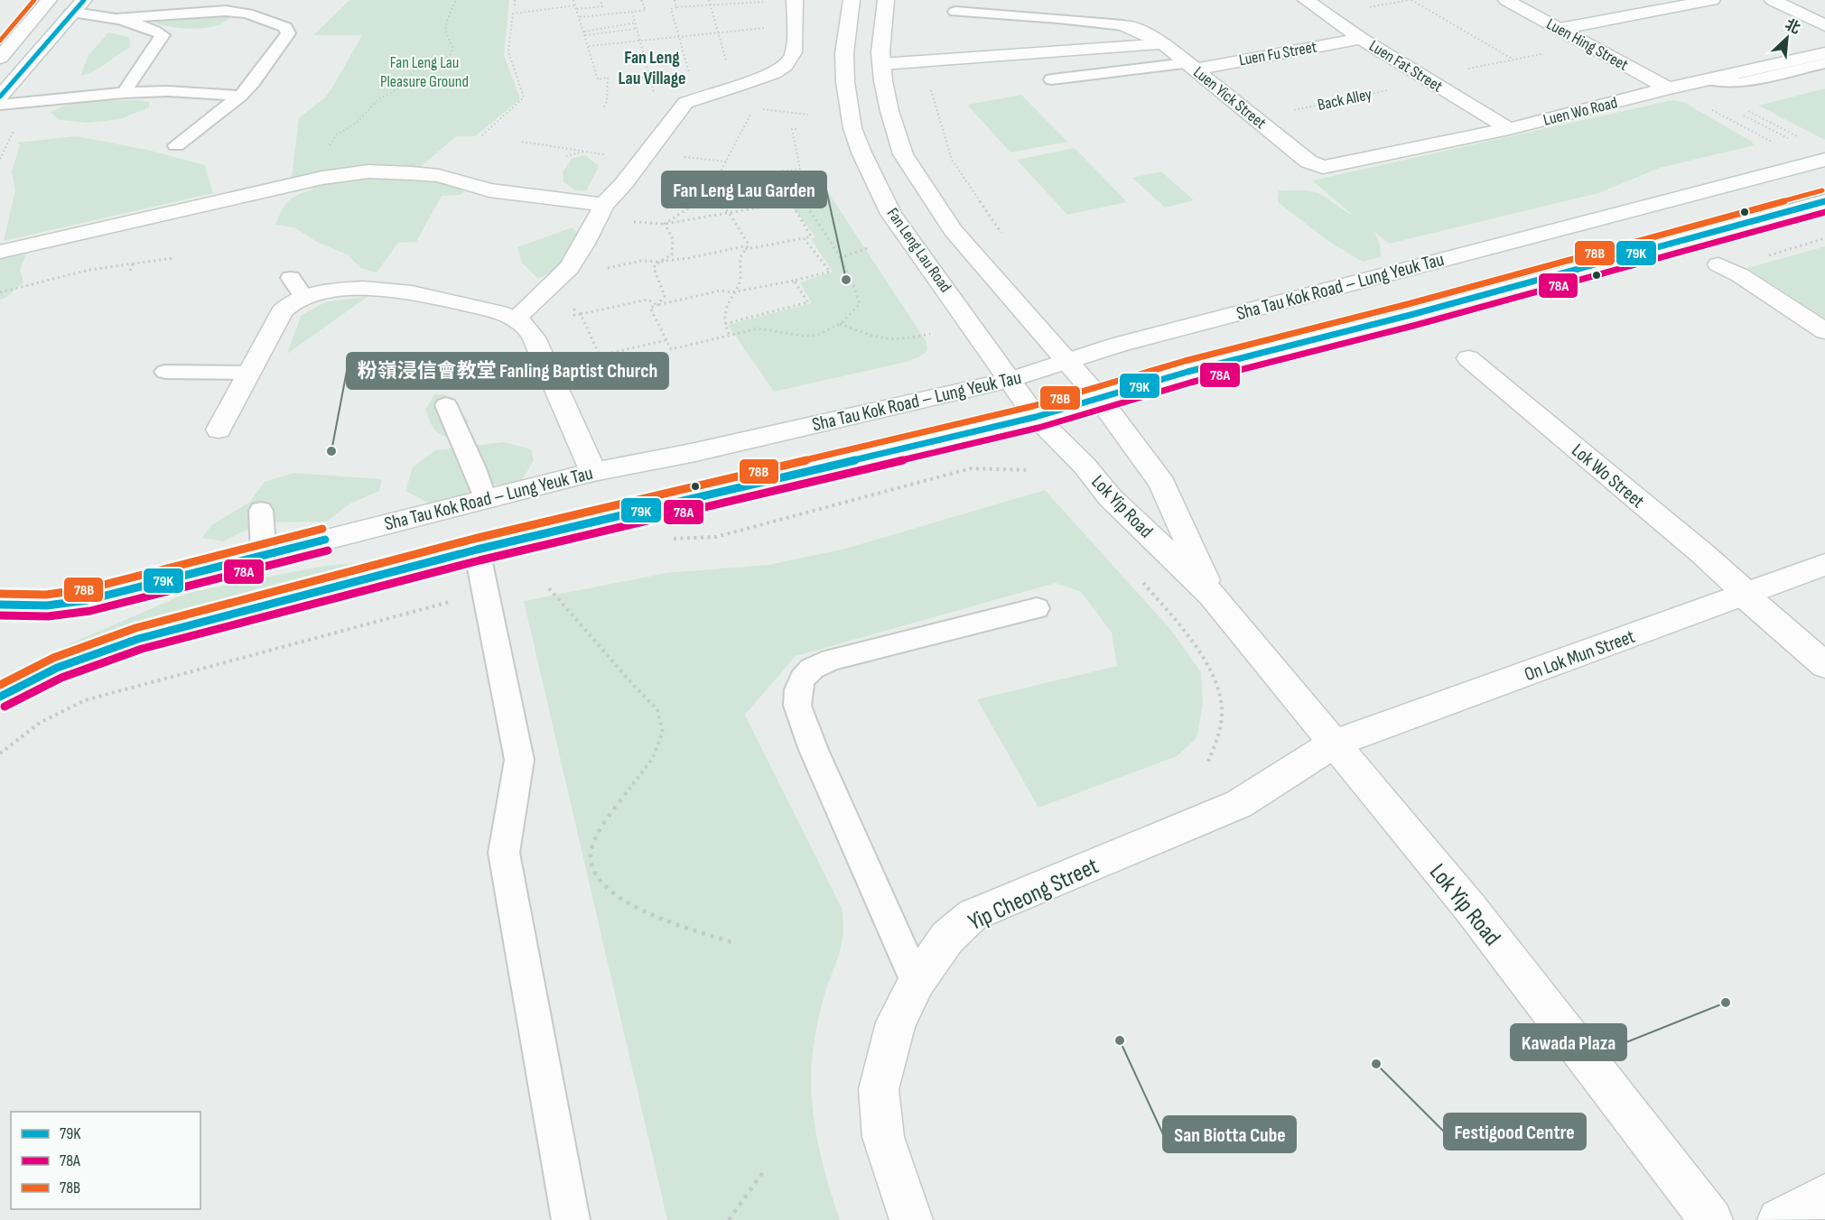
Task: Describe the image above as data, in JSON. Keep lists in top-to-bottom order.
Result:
{
  "streets": {
    "street": [
      "Luen Hing Street",
      "Luen Fu Street",
      "Luen Fat Street",
      "Luen Yick Street",
      "Luen Wo Road",
      "Fan Leng Lau Road",
      "Sha Tau Kok Road – Lung Yeuk Tau",
      "Lok Wo Street",
      "Lok Yip Road",
      "On Lok Mun Street",
      "Yip Cheong Street"
    ],
    "path": ["Back Alley"]
  },
  "crossings": [
    ["Luen Hing Street", "Luen Wo Road"],
    ["Luen Fu Street", "Luen Fat Street"],
    ["Luen Fu Street", "Luen Yick Street"],
    ["Luen Fat Street", "Luen Wo Road"],
    ["Luen Yick Street", "Luen Wo Road"],
    ["Fan Leng Lau Road", "Sha Tau Kok Road – Lung Yeuk Tau"],
    ["Fan Leng Lau Road", "Lok Yip Road"],
    ["Lok Wo Street", "On Lok Mun Street"],
    ["Lok Yip Road", "On Lok Mun Street"],
    ["Lok Yip Road", "Yip Cheong Street"],
    ["On Lok Mun Street", "Yip Cheong Street"]
  ],
  "districts": ["Fan Leng Lau Village"],
  "parks": ["Fan Leng Lau Pleasure Ground"],
  "places": [
    "Fan Leng Lau Garden",
    "粉嶺浸信會教堂 Fanling Baptist Church",
    "Kawada Plaza",
    "San Biotta Cube",
    "Festigood Centre"
  ],
  "lines": ["transit line 79K", "transit line 78B", "transit line 78A"],
  "legend": ["79K", "78A", "78B"],
  "north": "top right"
}
